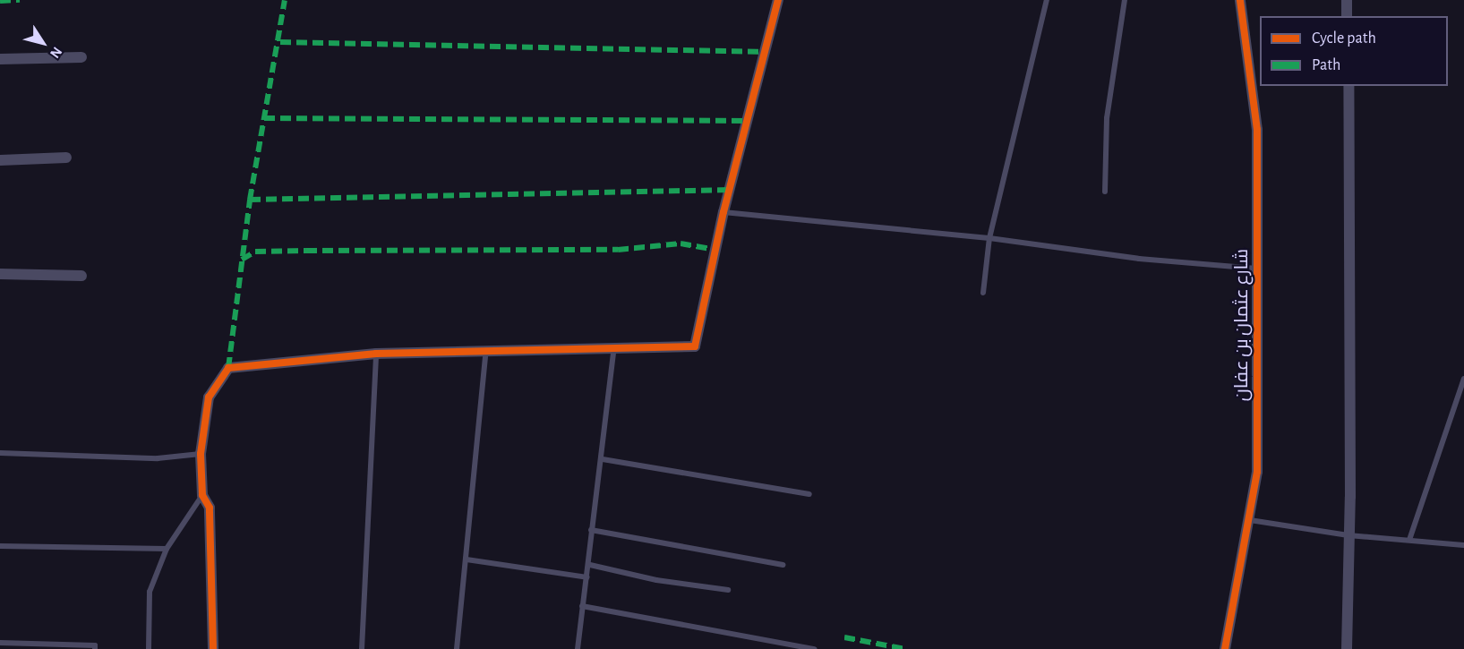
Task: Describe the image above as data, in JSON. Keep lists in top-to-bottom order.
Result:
{
  "streets": {
    "street": ["شارع عثمان بن عفان"]
  },
  "legend": ["Cycle path", "Path"],
  "north": "bottom right"
}
